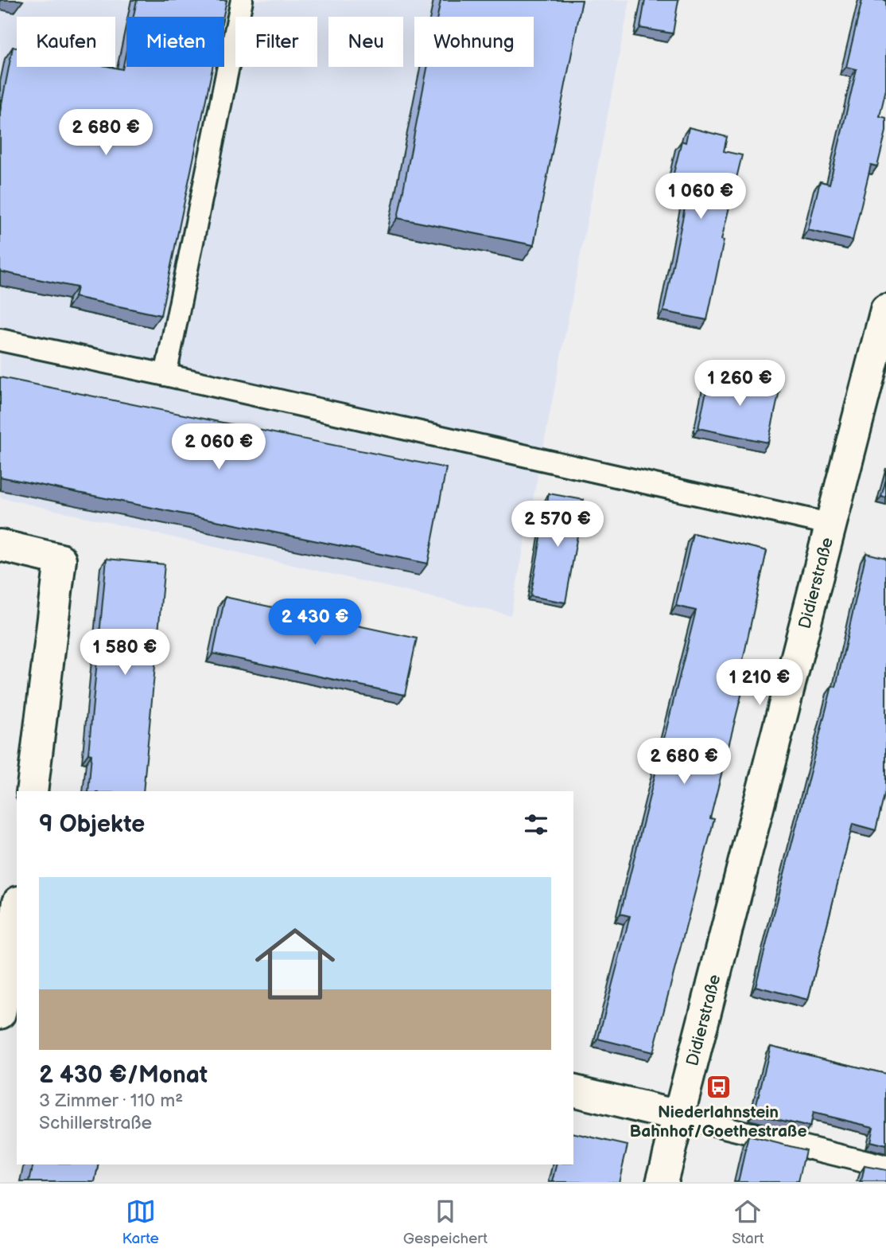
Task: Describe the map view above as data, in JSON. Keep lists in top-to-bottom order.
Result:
{
  "streets": {
    "street": ["Didierstraße"]
  },
  "places": {
    "bus stop": ["Niederlahnstein Bahnhof/Goethestraße"]
  },
  "page": {
    "chip": [
      "Kaufen",
      "Mieten",
      "Filter",
      "Neu",
      "Wohnung"
    ],
    "price": [
      "2 680 €",
      "1 060 €",
      "1 260 €",
      "2 060 €",
      "2 570 €",
      "2 430 €",
      "1 580 €",
      "1 210 €",
      "2 680 €"
    ],
    "heading": "9 Objekte",
    "list": [
      {
        "name": "2 430 €/Monat",
        "note": "3 Zimmer · 110 m² · Schillerstraße"
      }
    ],
    "tabs": ["Karte", "Gespeichert", "Start"]
  }
}
